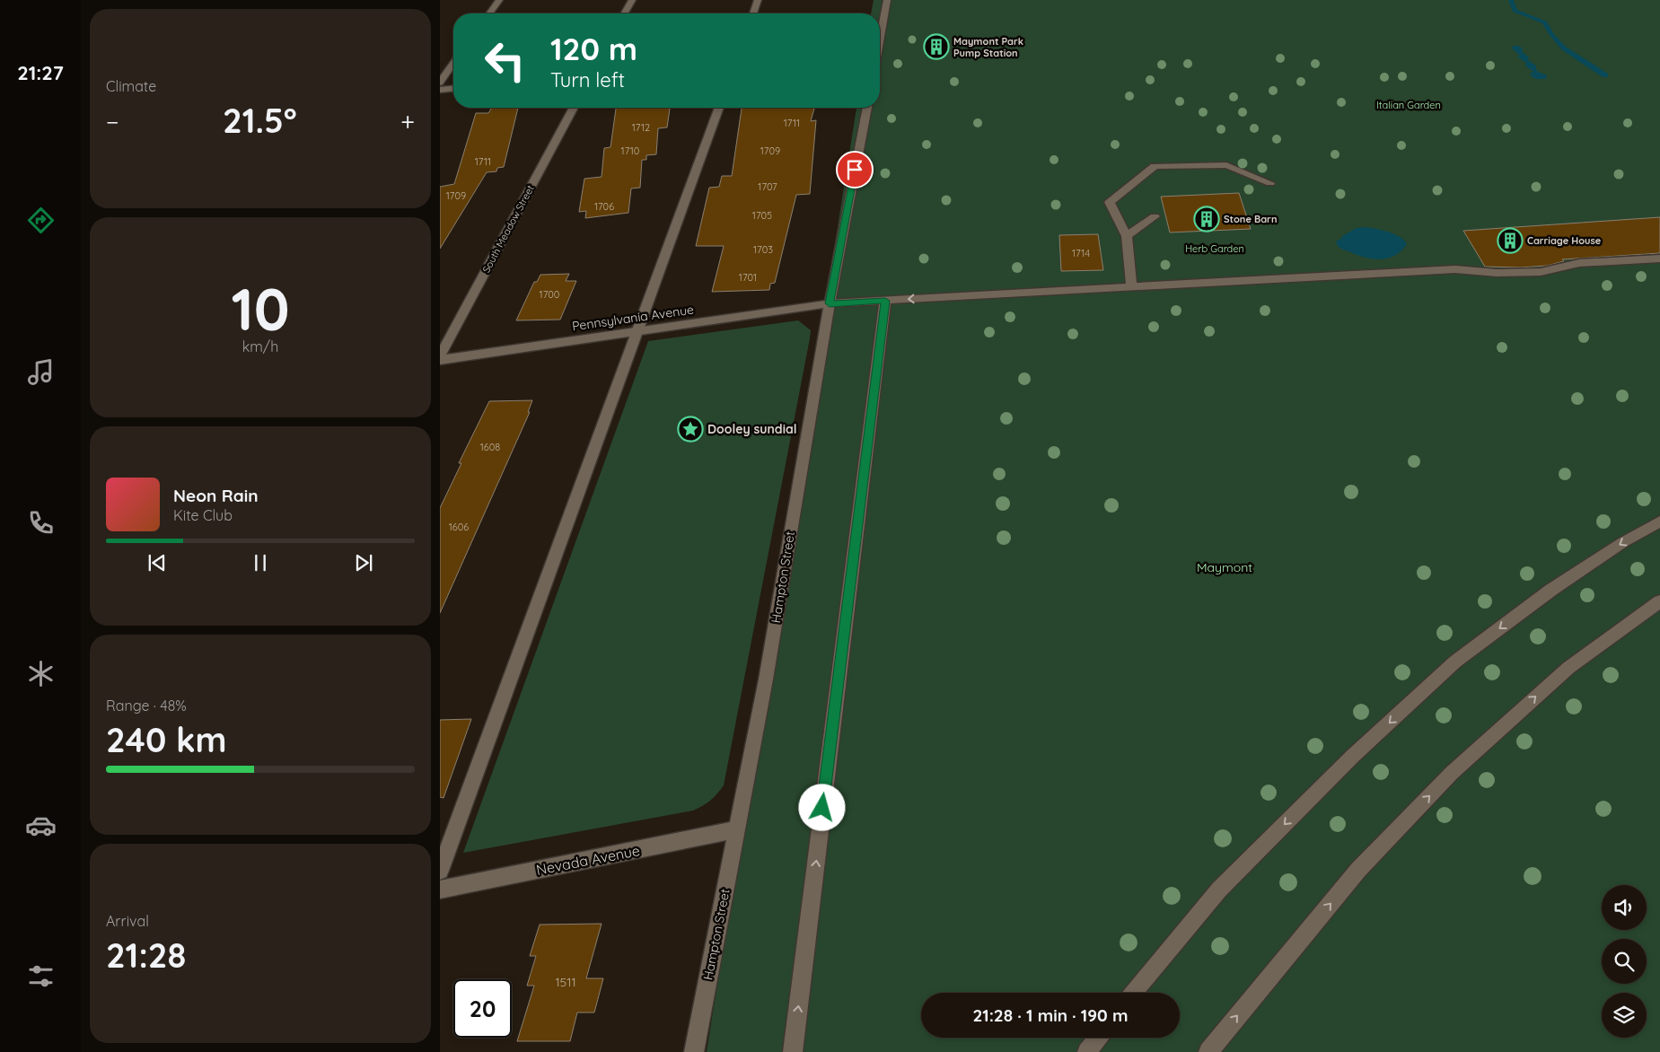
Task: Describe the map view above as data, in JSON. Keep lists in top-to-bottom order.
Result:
{
  "streets": {
    "street": [
      "South Meadow Street",
      "Pennsylvania Avenue",
      "Hampton Street",
      "Nevada Avenue"
    ]
  },
  "crossings": [
    ["Pennsylvania Avenue", "Hampton Street"],
    ["Hampton Street", "Nevada Avenue"]
  ],
  "parks": ["Italian Garden", "Herb Garden", "Maymont"],
  "places": {
    "building": ["Maymont Park Pump Station", "Stone Barn", "Carriage House"],
    "place": ["Dooley sundial"]
  },
  "house_numbers": [
    "1711",
    "1712",
    "1710",
    "1709",
    "1711",
    "1707",
    "1709",
    "1706",
    "1705",
    "1703",
    "1714",
    "1701",
    "1700",
    "1608",
    "1606",
    "1511"
  ],
  "page": {
    "tabs": "21:27",
    "tile": [
      "Climate",
      ["10", "km/h"],
      ["Range · 48%", "240 km"],
      ["Arrival", "21:28"]
    ],
    "turn": ["120 m", "Turn left"],
    "heat": ["−", "21.5°", "+"],
    "song": ["Neon Rain", "Kite Club"],
    "limit": "20",
    "trip": "21:28 · 1 min · 190 m"
  }
}
